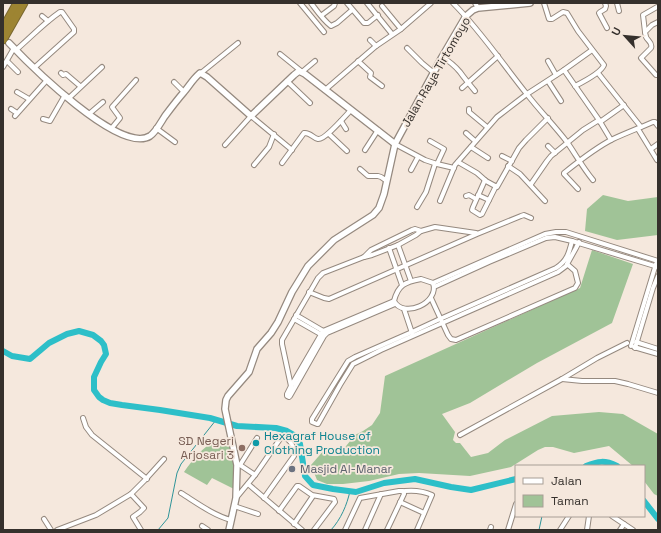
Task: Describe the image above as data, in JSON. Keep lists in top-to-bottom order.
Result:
{
  "streets": {
    "street": ["Jalan Raya Tirtomoyo"]
  },
  "places": ["Hexagraf House of Clothing Production", "SD Negeri Arjosari 3", "Masjid Al-Manar"],
  "legend": ["Jalan", "Taman"],
  "north": "top left"
}
